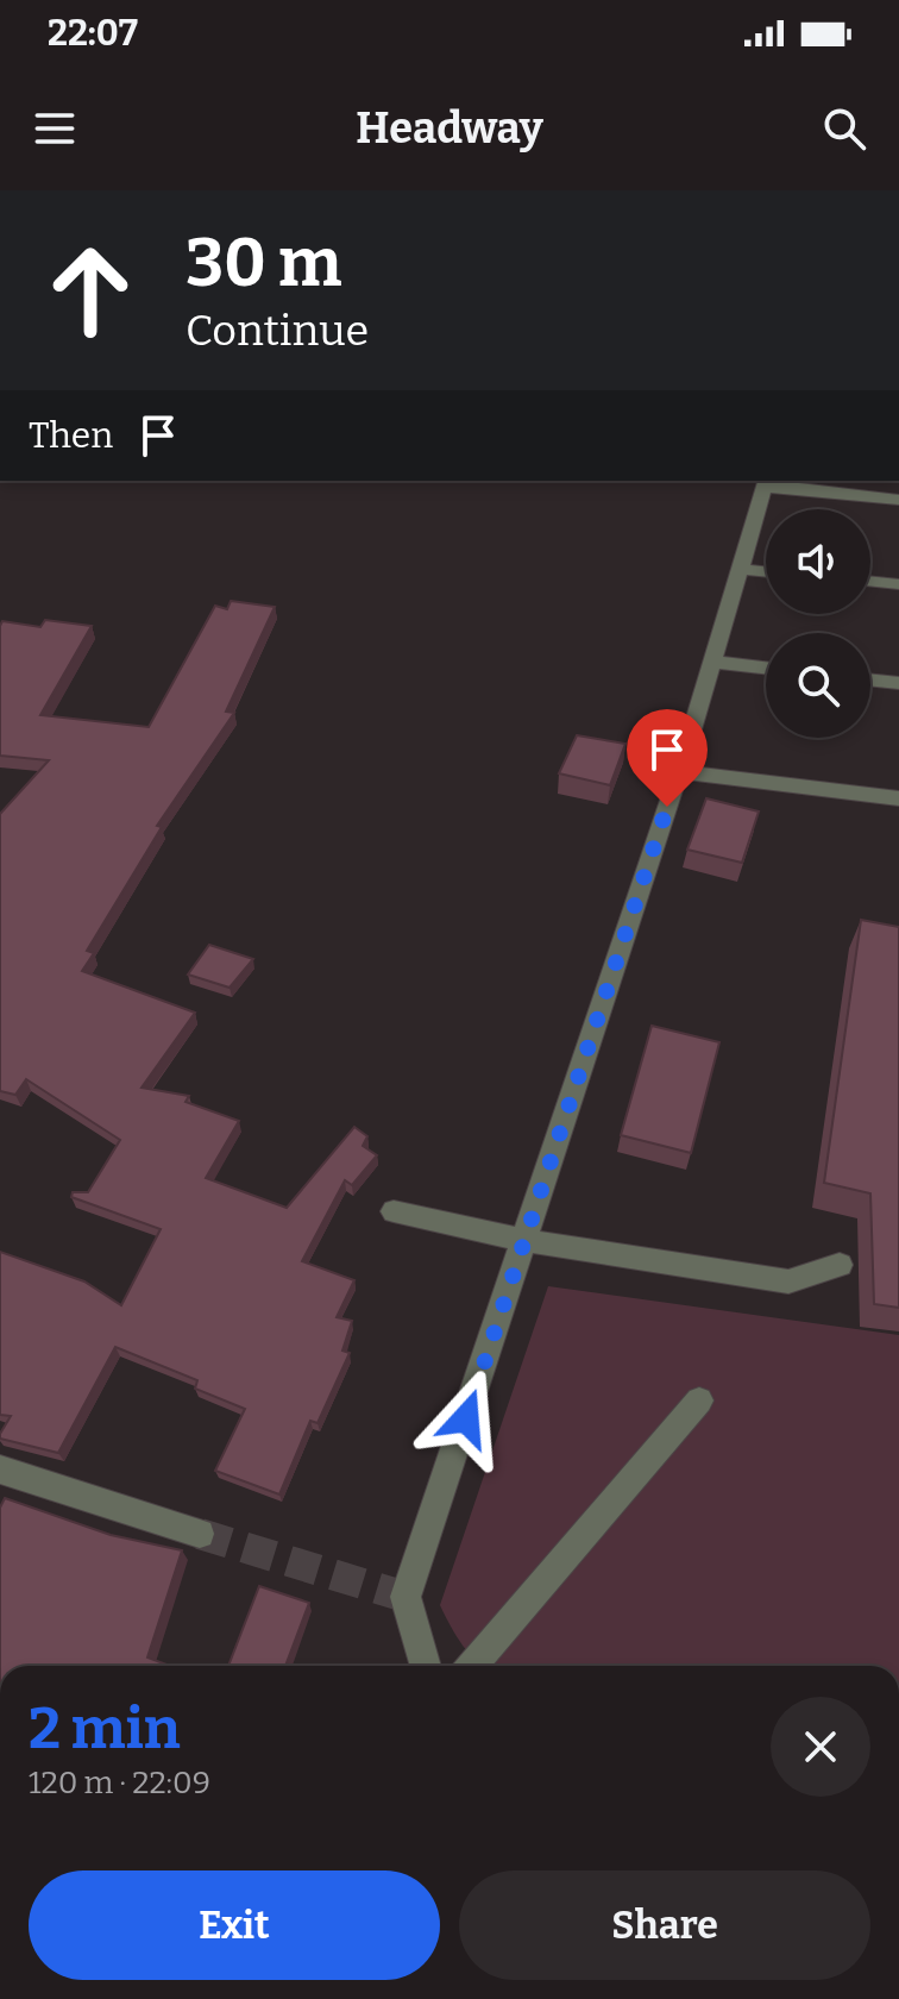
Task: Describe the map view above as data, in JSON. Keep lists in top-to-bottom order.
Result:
{
  "page": {
    "status": "22:07",
    "header": "Headway",
    "turn": ["30 m", "Continue"],
    "then": "Then",
    "heading": ["2 min", "120 m · 22:09"],
    "buttons": ["Exit", "Share"]
  }
}
